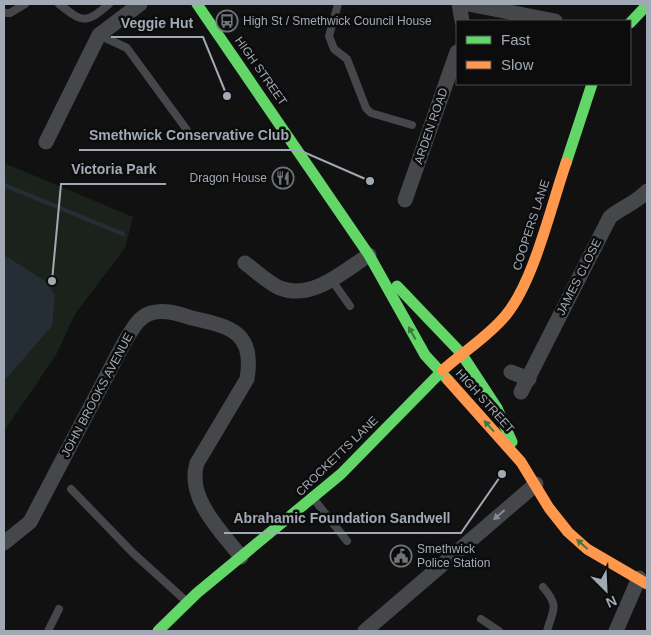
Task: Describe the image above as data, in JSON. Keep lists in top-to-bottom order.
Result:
{
  "streets": {
    "main road": ["HIGH STREET", "COOPERS LANE", "CROCKETTS LANE"],
    "street": ["ARDEN ROAD", "JAMES CLOSE", "JOHN BROOKS AVENUE"]
  },
  "crossings": [
    ["HIGH STREET", "COOPERS LANE"],
    ["HIGH STREET", "CROCKETTS LANE"],
    ["COOPERS LANE", "CROCKETTS LANE"],
    ["JOHN BROOKS AVENUE", "CROCKETTS LANE"]
  ],
  "places": {
    "bus stop": ["High St / Smethwick Council House"],
    "other": [
      "Veggie Hut",
      "Smethwick Conservative Club",
      "Victoria Park",
      "Abrahamic Foundation Sandwell"
    ],
    "restaurant": ["Dragon House"],
    "public building": ["Smethwick Police Station"]
  },
  "legend": ["Fast", "Slow"],
  "north": "bottom right"
}
